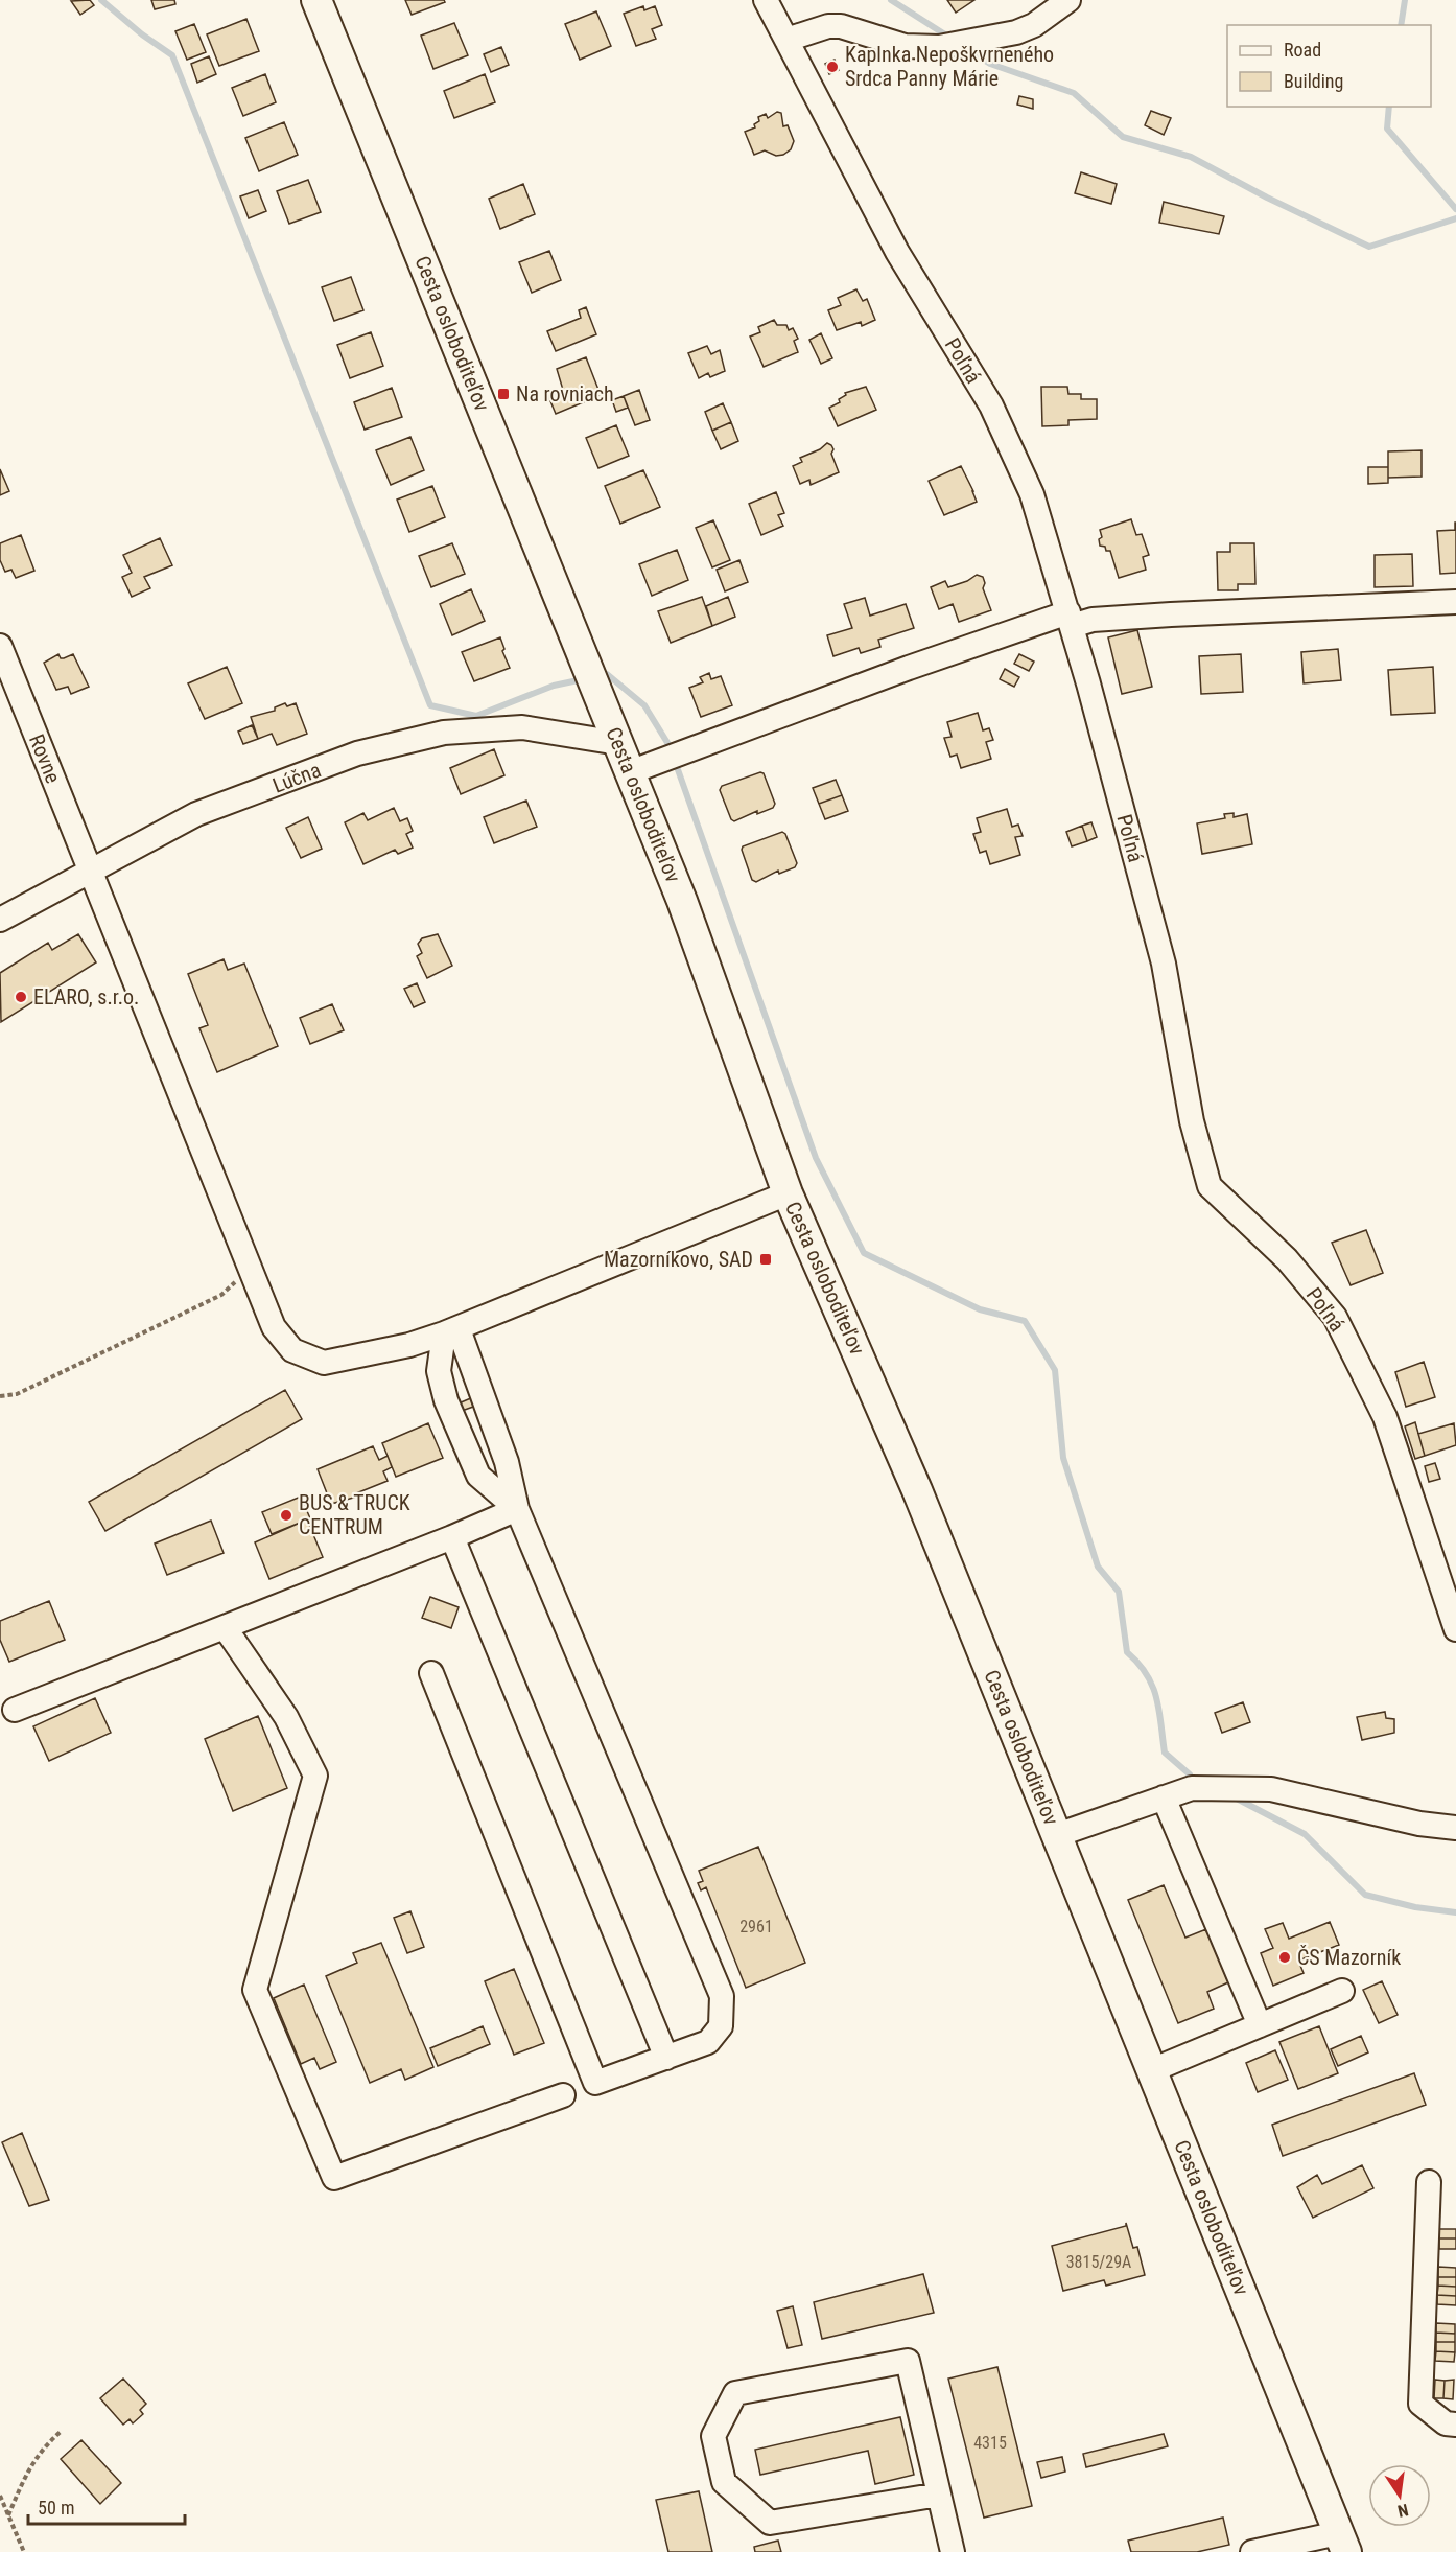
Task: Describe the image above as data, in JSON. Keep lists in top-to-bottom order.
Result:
{
  "streets": {
    "main road": ["Cesta osloboditeľov"],
    "street": ["Poľná", "Rovne", "Lúčna"]
  },
  "crossings": [
    ["Cesta osloboditeľov", "Rovne"],
    ["Cesta osloboditeľov", "Lúčna"],
    ["Rovne", "Lúčna"]
  ],
  "places": {
    "other": [
      "Kaplnka Nepoškvrneného Srdca Panny Márie",
      "ELARO, s.r.o.",
      "BUS & TRUCK CENTRUM",
      "ČS Mazorník"
    ],
    "transit": ["Na rovniach", "Mazorníkovo, SAD"]
  },
  "house_numbers": ["2961", "3815/29A", "4315"],
  "legend": ["Road", "Building"],
  "scale_bar": "50 m",
  "north": "bottom"
}
